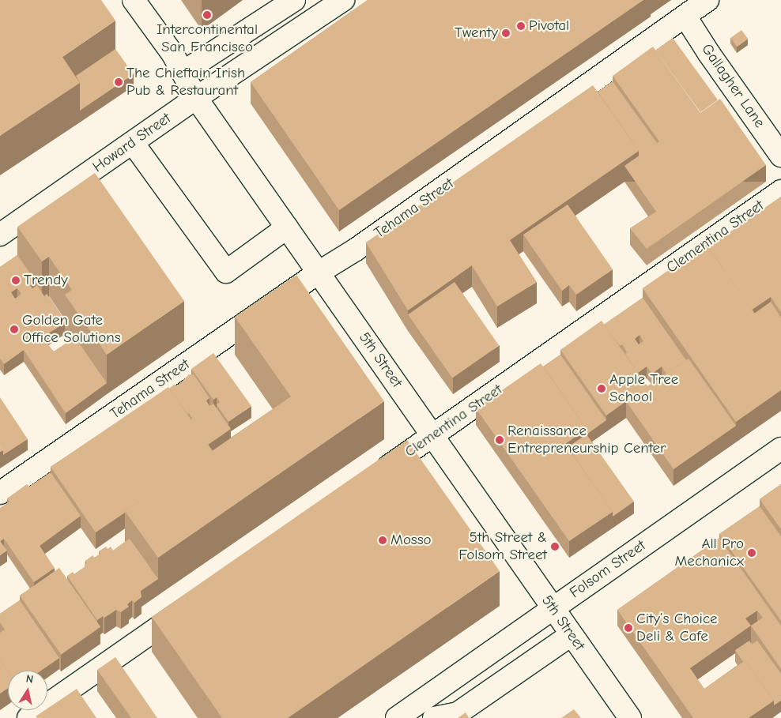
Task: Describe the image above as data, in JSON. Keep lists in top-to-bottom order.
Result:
{
  "streets": {
    "main road": [
      "Gallagher Lane",
      "Howard Street",
      "Tehama Street",
      "Clementina Street",
      "5th Street",
      "Folsom Street"
    ]
  },
  "crossings": [
    ["Gallagher Lane", "Tehama Street"],
    ["Howard Street", "5th Street"],
    ["Tehama Street", "5th Street"],
    ["Clementina Street", "5th Street"],
    ["5th Street", "Folsom Street"]
  ],
  "places": [
    "Intercontinental San Francisco",
    "Pivotal",
    "Twenty",
    "The Chieftain Irish Pub & Restaurant",
    "Trendy",
    "Golden Gate Office Solutions",
    "Apple Tree School",
    "Renaissance Entrepreneurship Center",
    "Mosso",
    "5th Street & Folsom Street",
    "All Pro Mechanicx",
    "City’s Choice Deli & Cafe"
  ],
  "north": "top"
}
